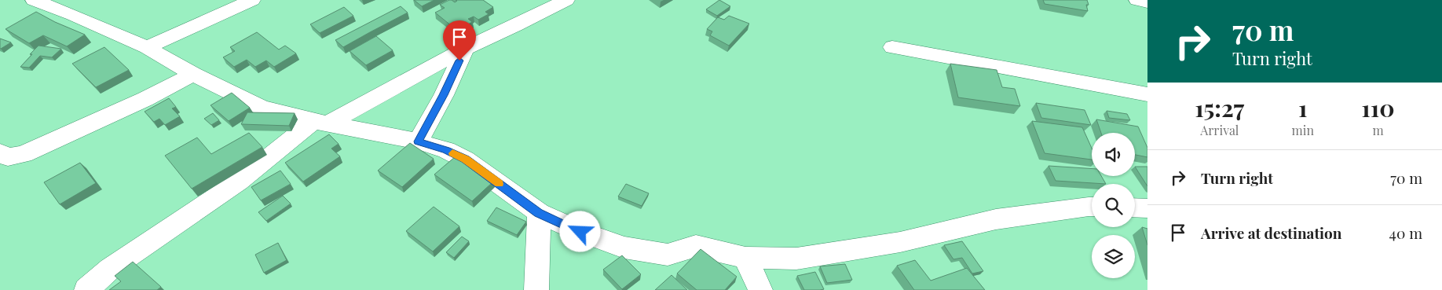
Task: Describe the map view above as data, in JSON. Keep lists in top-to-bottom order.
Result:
{
  "page": {
    "turn": ["70 m", "Turn right"],
    "eta": [
      "15:27",
      "Arrival",
      "1",
      "min",
      "110",
      "m"
    ],
    "list": [
      {
        "name": "Turn right",
        "value": "70 m"
      },
      {
        "name": "Arrive at destination",
        "value": "40 m"
      }
    ]
  }
}
